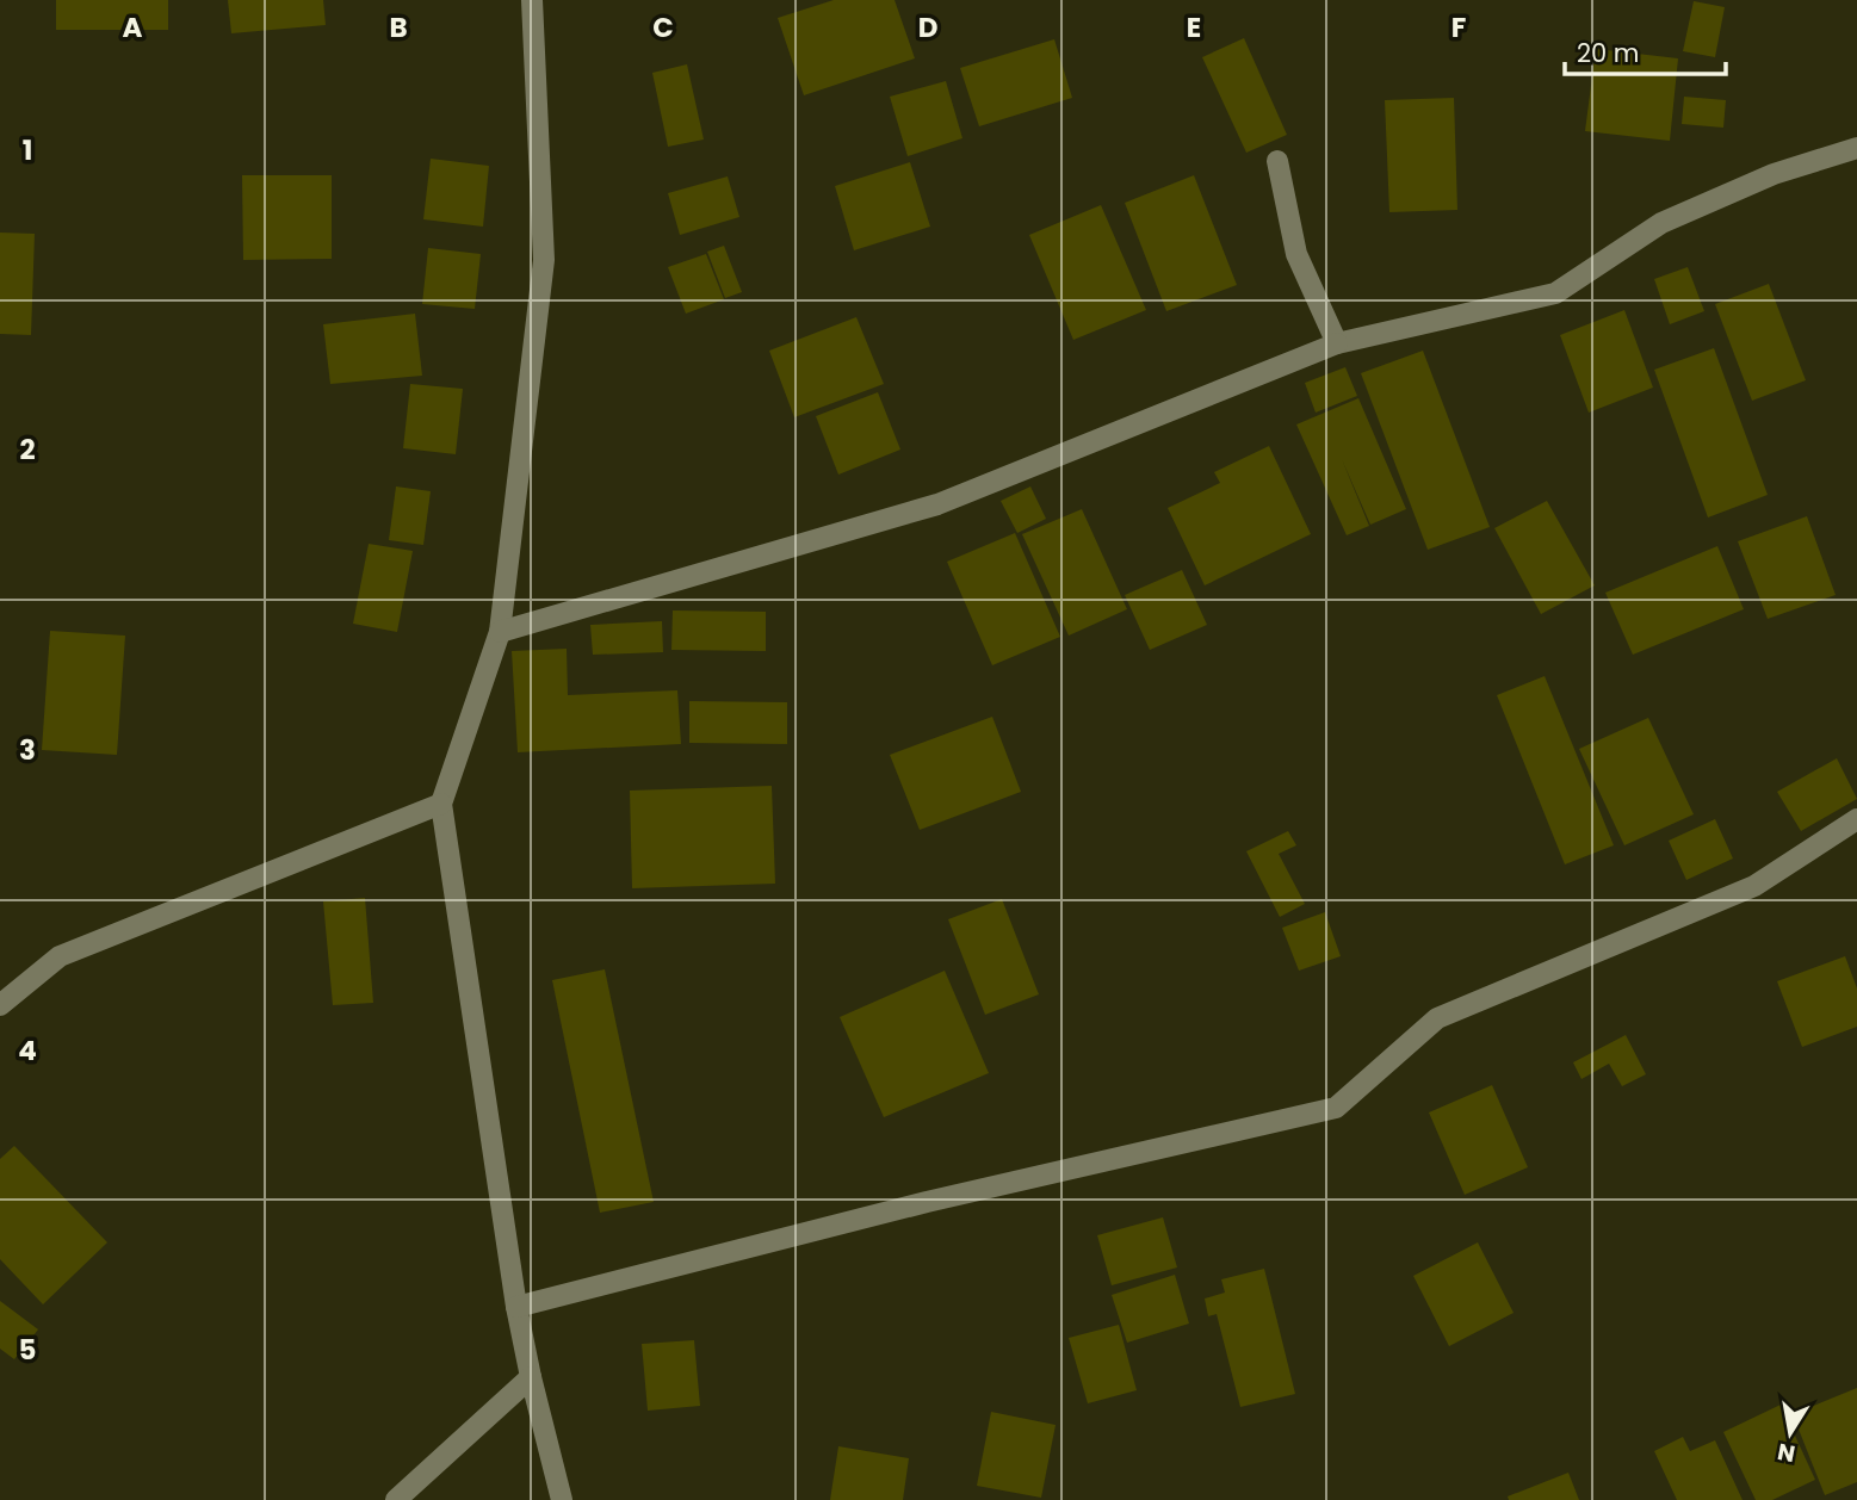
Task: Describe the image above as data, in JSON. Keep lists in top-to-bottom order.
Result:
{
  "scale_bar": "20 m",
  "north": "bottom",
  "grid": {
    "columns": [
      "A",
      "B",
      "C",
      "D",
      "E",
      "F"
    ],
    "rows": [
      "1",
      "2",
      "3",
      "4",
      "5"
    ]
  }
}
